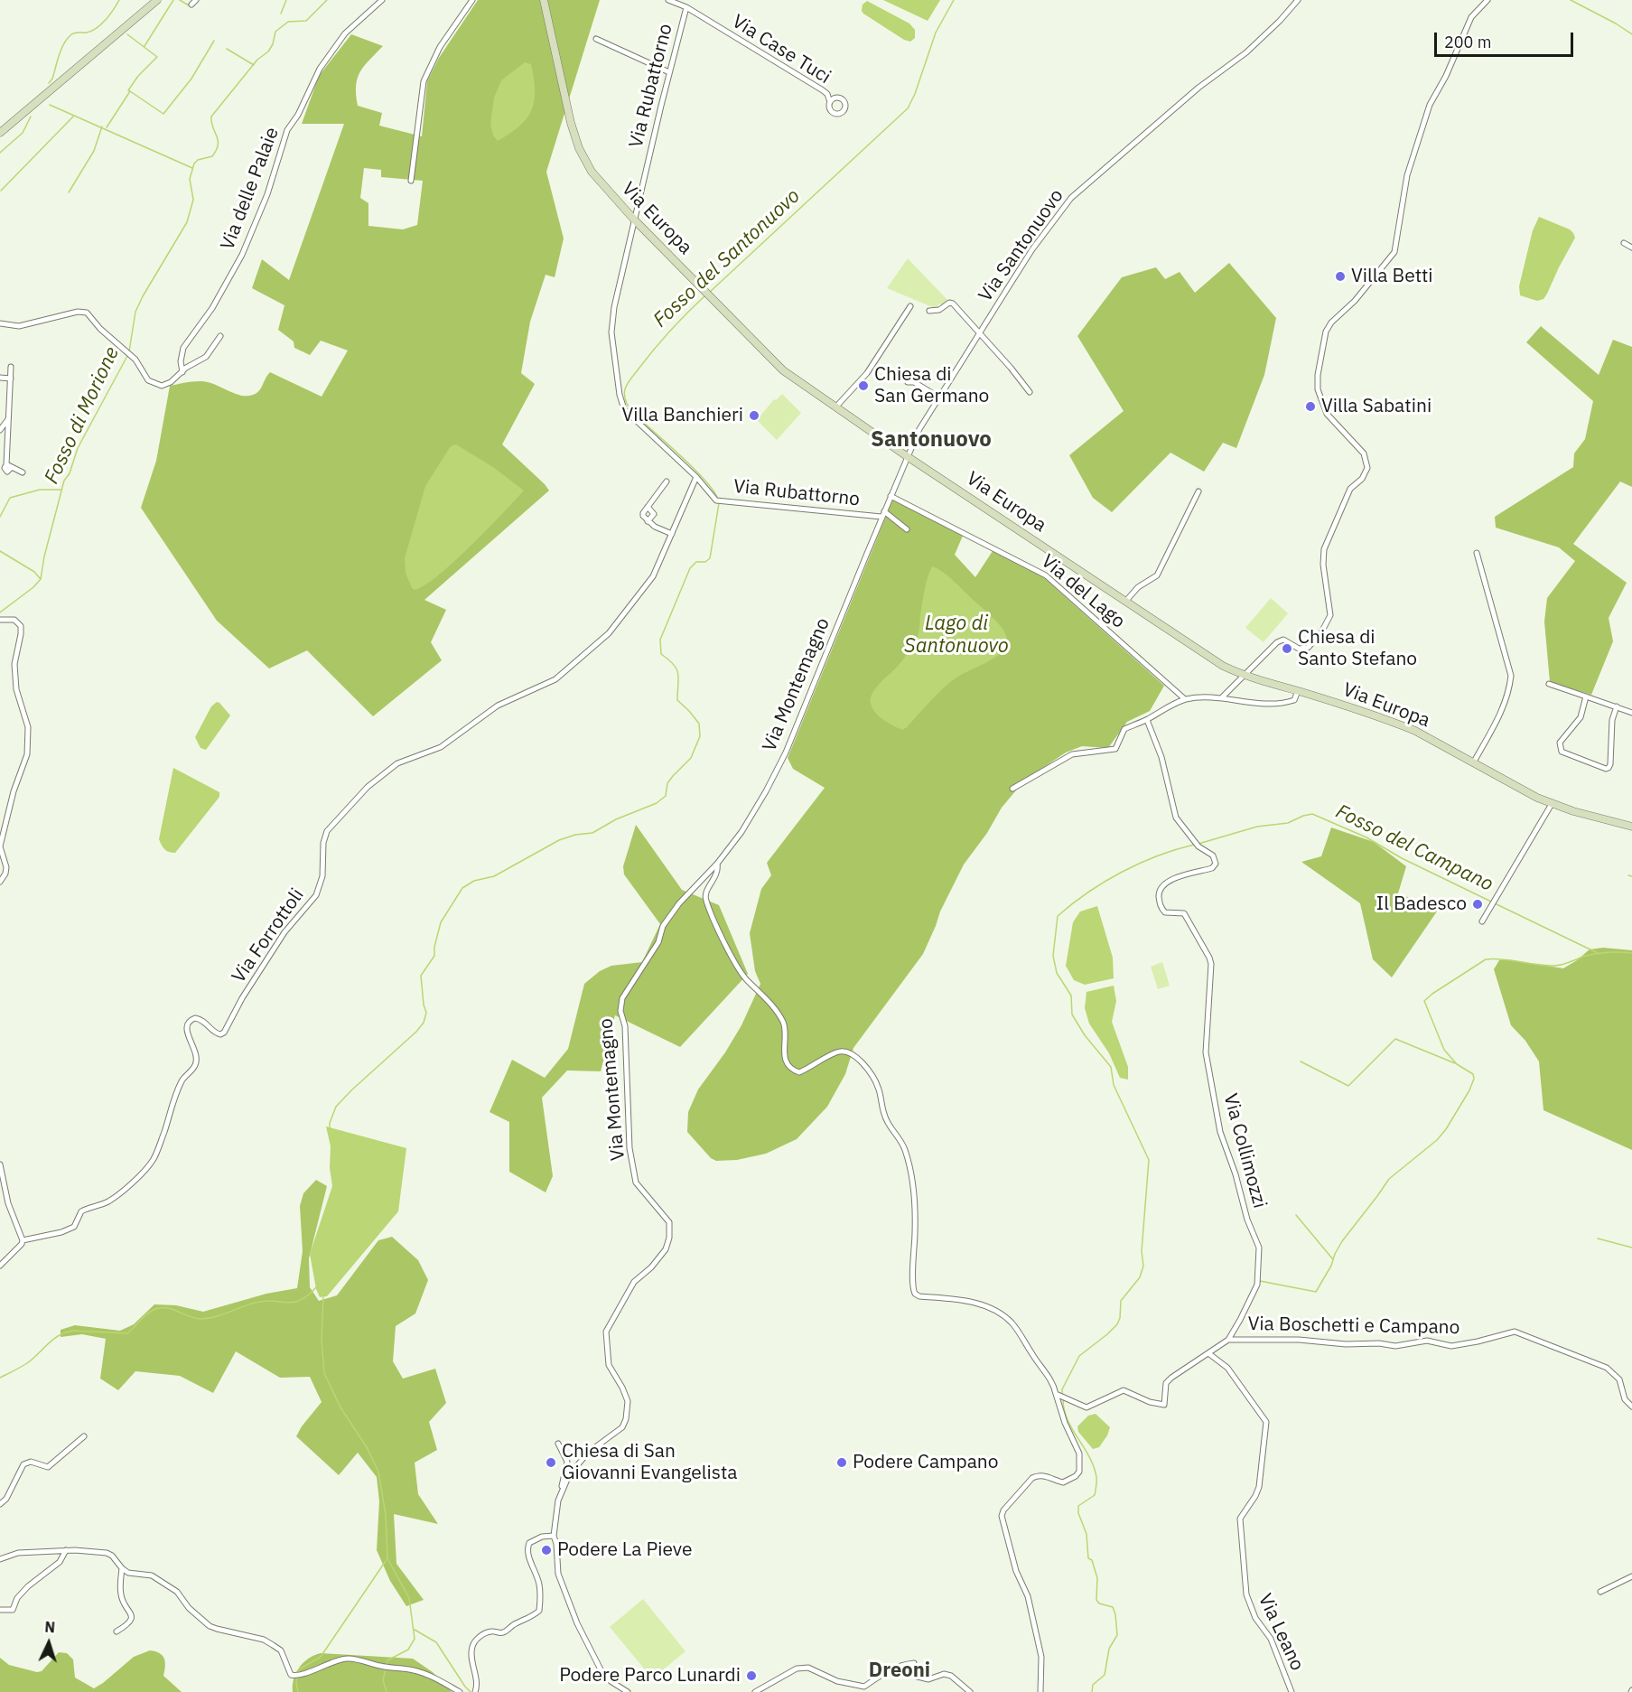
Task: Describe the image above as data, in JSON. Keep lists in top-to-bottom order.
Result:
{
  "streets": {
    "main road": ["Via Europa"],
    "street": [
      "Via Case Tuci",
      "Via Rubattorno",
      "Via delle Palaie",
      "Via Santonuovo",
      "Via del Lago",
      "Via Montemagno",
      "Via Forrottoli",
      "Via Collimozzi",
      "Via Boschetti e Campano",
      "Via Leano"
    ]
  },
  "crossings": [
    ["Via Case Tuci", "Via Rubattorno"],
    ["Via Rubattorno", "Via Europa"],
    ["Via Rubattorno", "Via Montemagno"],
    ["Via Rubattorno", "Via Forrottoli"],
    ["Via Europa", "Via Santonuovo"],
    ["Via Europa", "Via Montemagno"],
    ["Via Santonuovo", "Via Montemagno"],
    ["Via del Lago", "Via Montemagno"],
    ["Via Collimozzi", "Via Boschetti e Campano"],
    ["Via Boschetti e Campano", "Via Leano"]
  ],
  "districts": ["Santonuovo", "Dreoni"],
  "water": [
    "Fosso del Santonuovo",
    "Fosso di Morione",
    "Lago di Santonuovo",
    "Fosso del Campano"
  ],
  "places": [
    "Villa Betti",
    "Chiesa di San Germano",
    "Villa Sabatini",
    "Villa Banchieri",
    "Chiesa di Santo Stefano",
    "Il Badesco",
    "Chiesa di San Giovanni Evangelista",
    "Podere Campano",
    "Podere La Pieve",
    "Podere Parco Lunardi"
  ],
  "scale_bar": "200 m",
  "north": "top"
}
